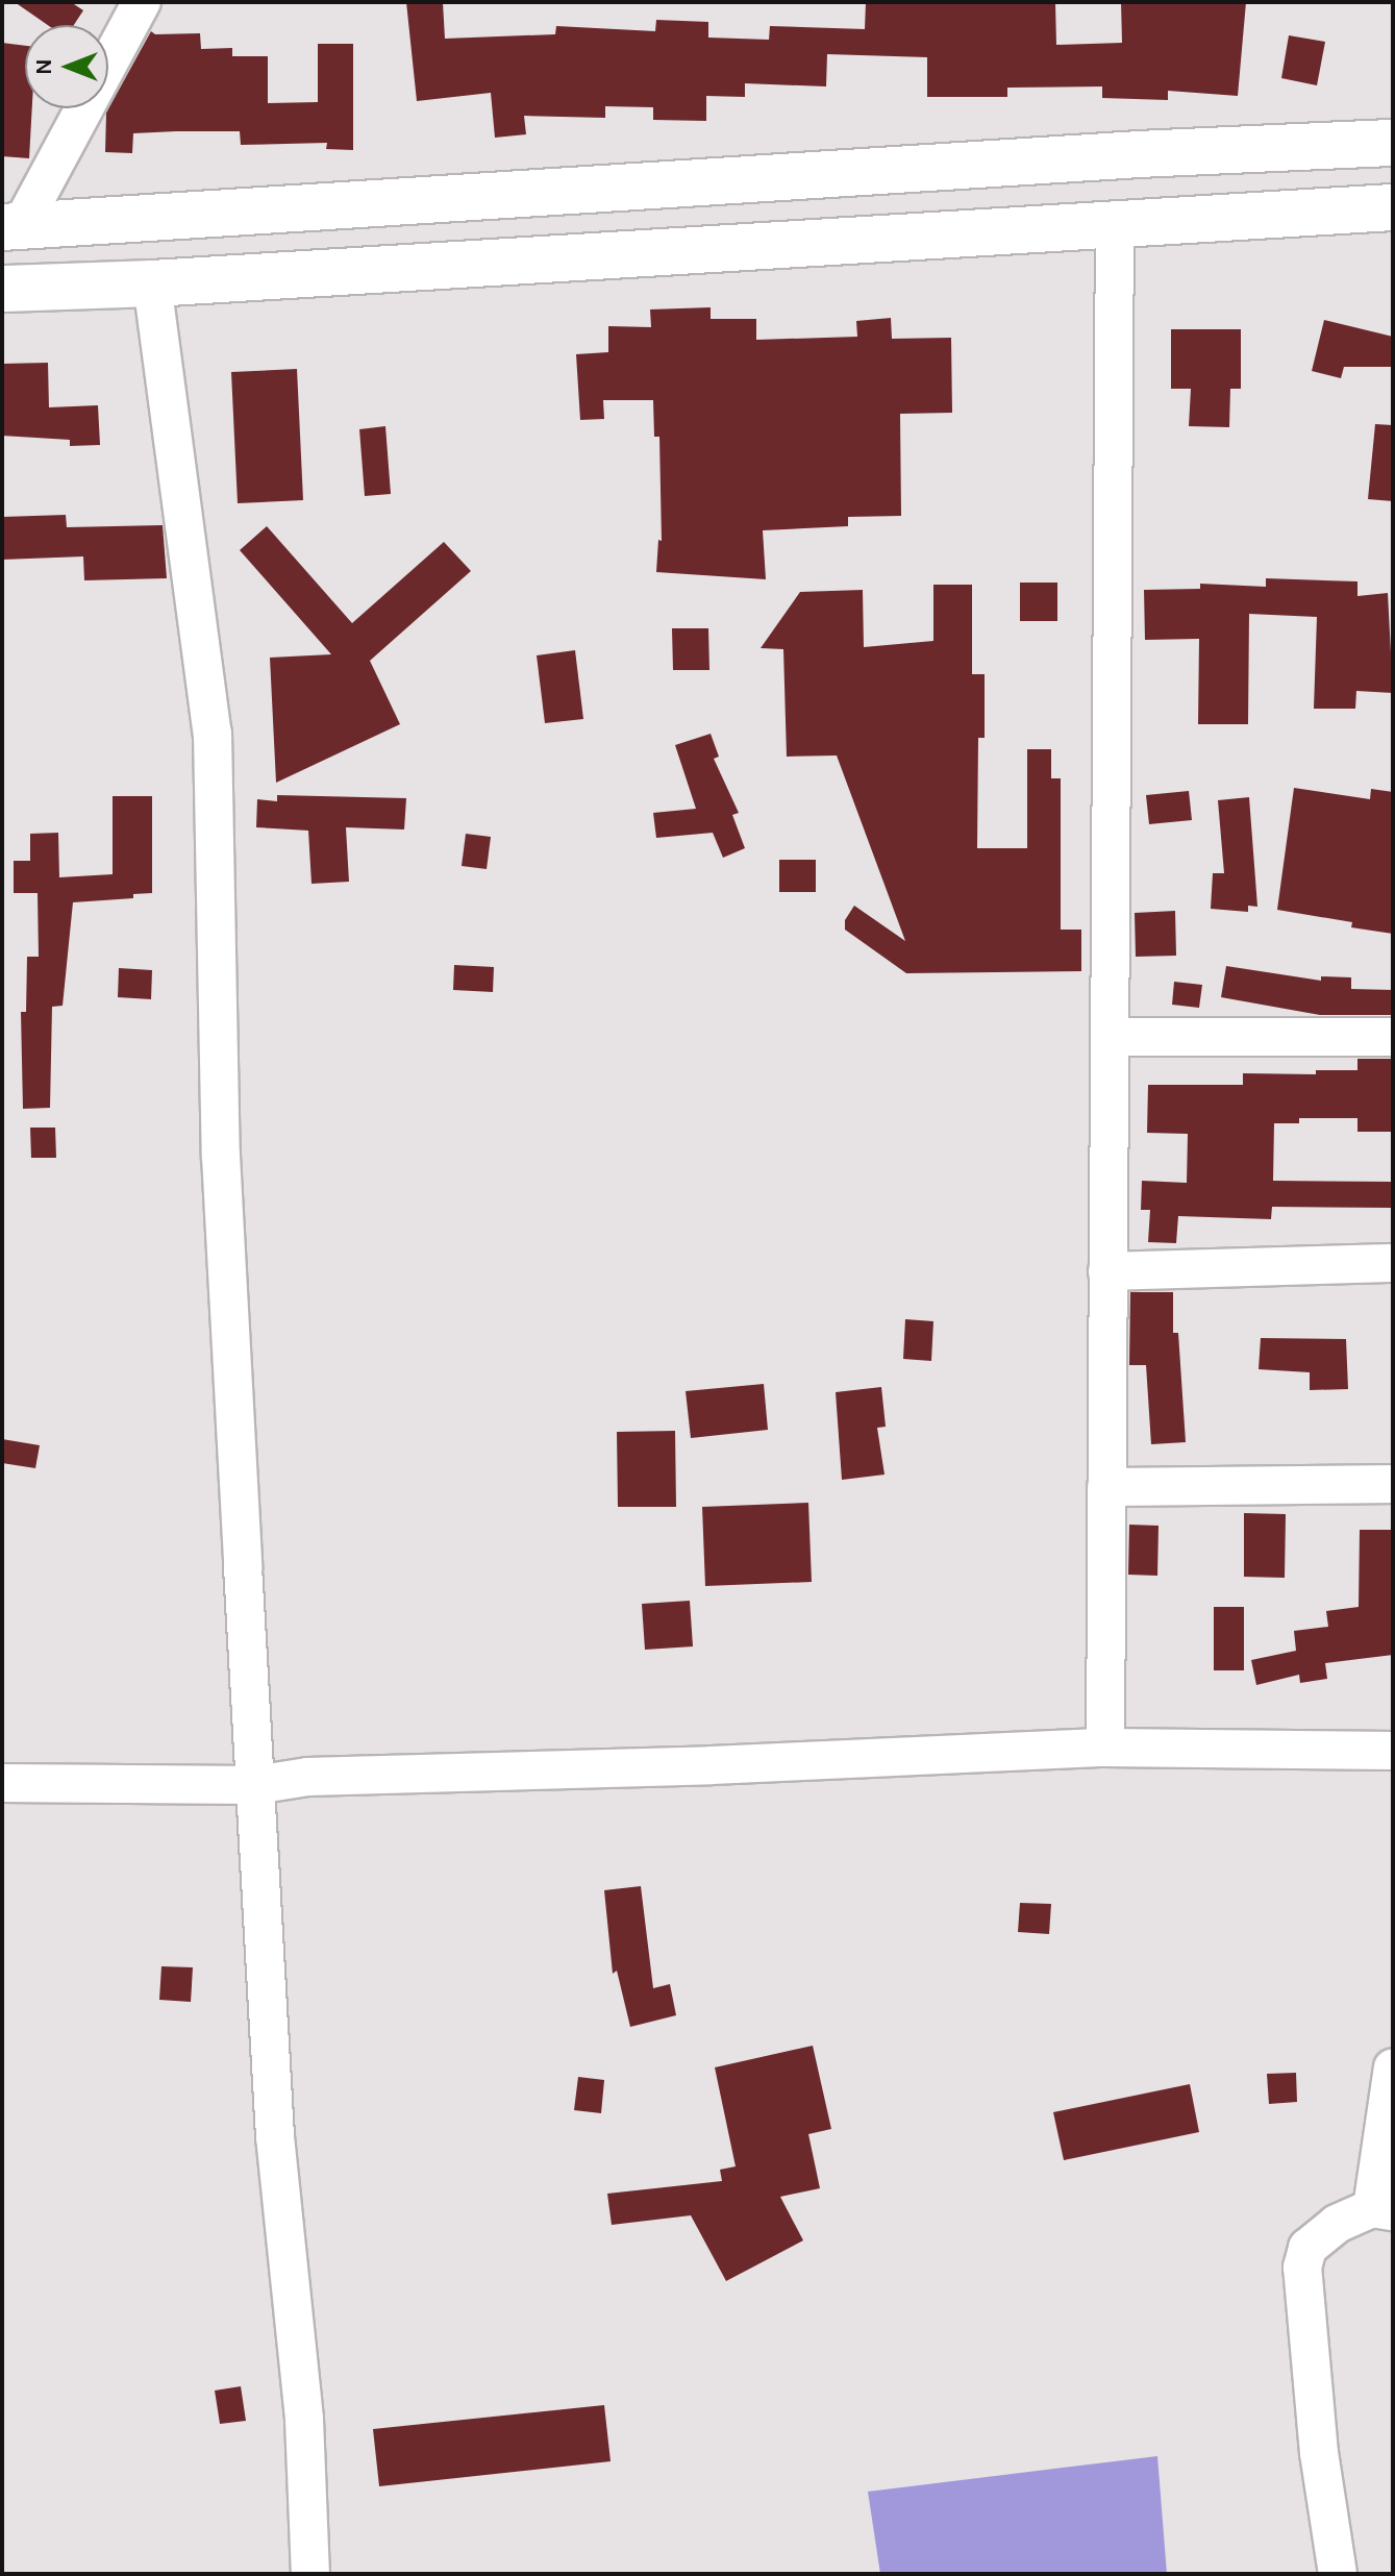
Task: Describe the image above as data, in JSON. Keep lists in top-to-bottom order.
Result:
{
  "north": "left"
}
